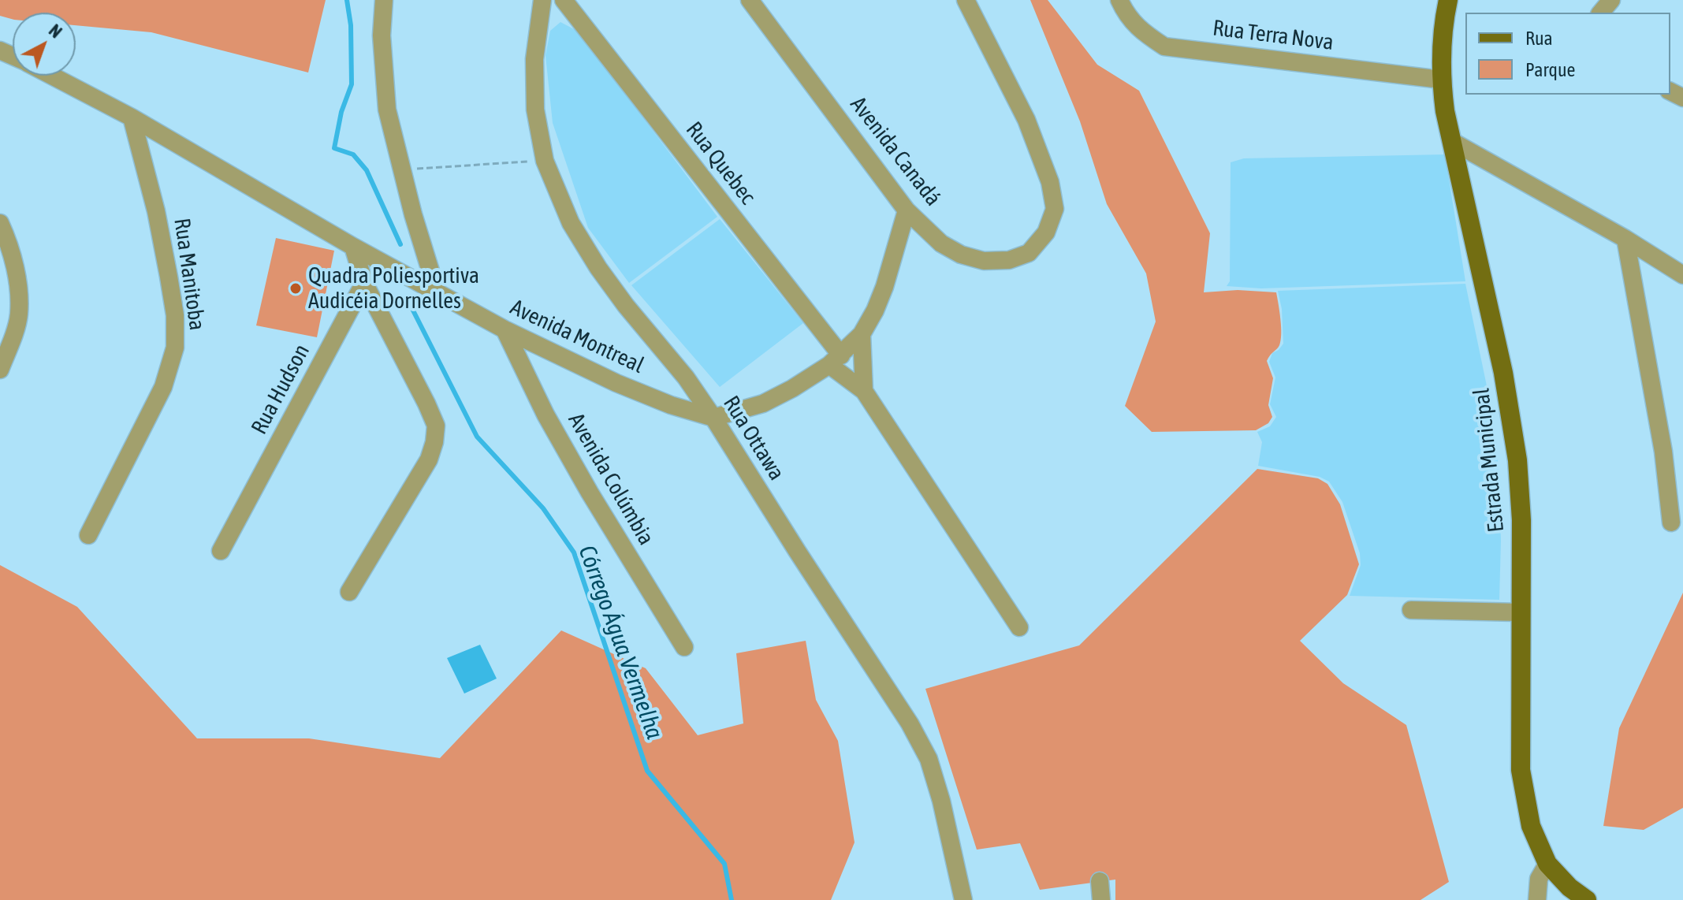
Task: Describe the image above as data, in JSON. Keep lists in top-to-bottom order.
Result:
{
  "streets": {
    "main road": ["Estrada Municipal"],
    "street": [
      "Rua Terra Nova",
      "Avenida Canadá",
      "Rua Quebec",
      "Rua Manitoba",
      "Avenida Montreal",
      "Rua Hudson",
      "Rua Ottawa",
      "Avenida Colúmbia"
    ]
  },
  "crossings": [
    ["Rua Terra Nova", "Estrada Municipal"],
    ["Rua Manitoba", "Avenida Montreal"],
    ["Avenida Montreal", "Rua Ottawa"],
    ["Avenida Montreal", "Avenida Colúmbia"]
  ],
  "water": ["Córrego Água Vermelha"],
  "places": ["Quadra Poliesportiva Audicéia Dornelles"],
  "legend": ["Rua", "Parque"],
  "north": "top right"
}
